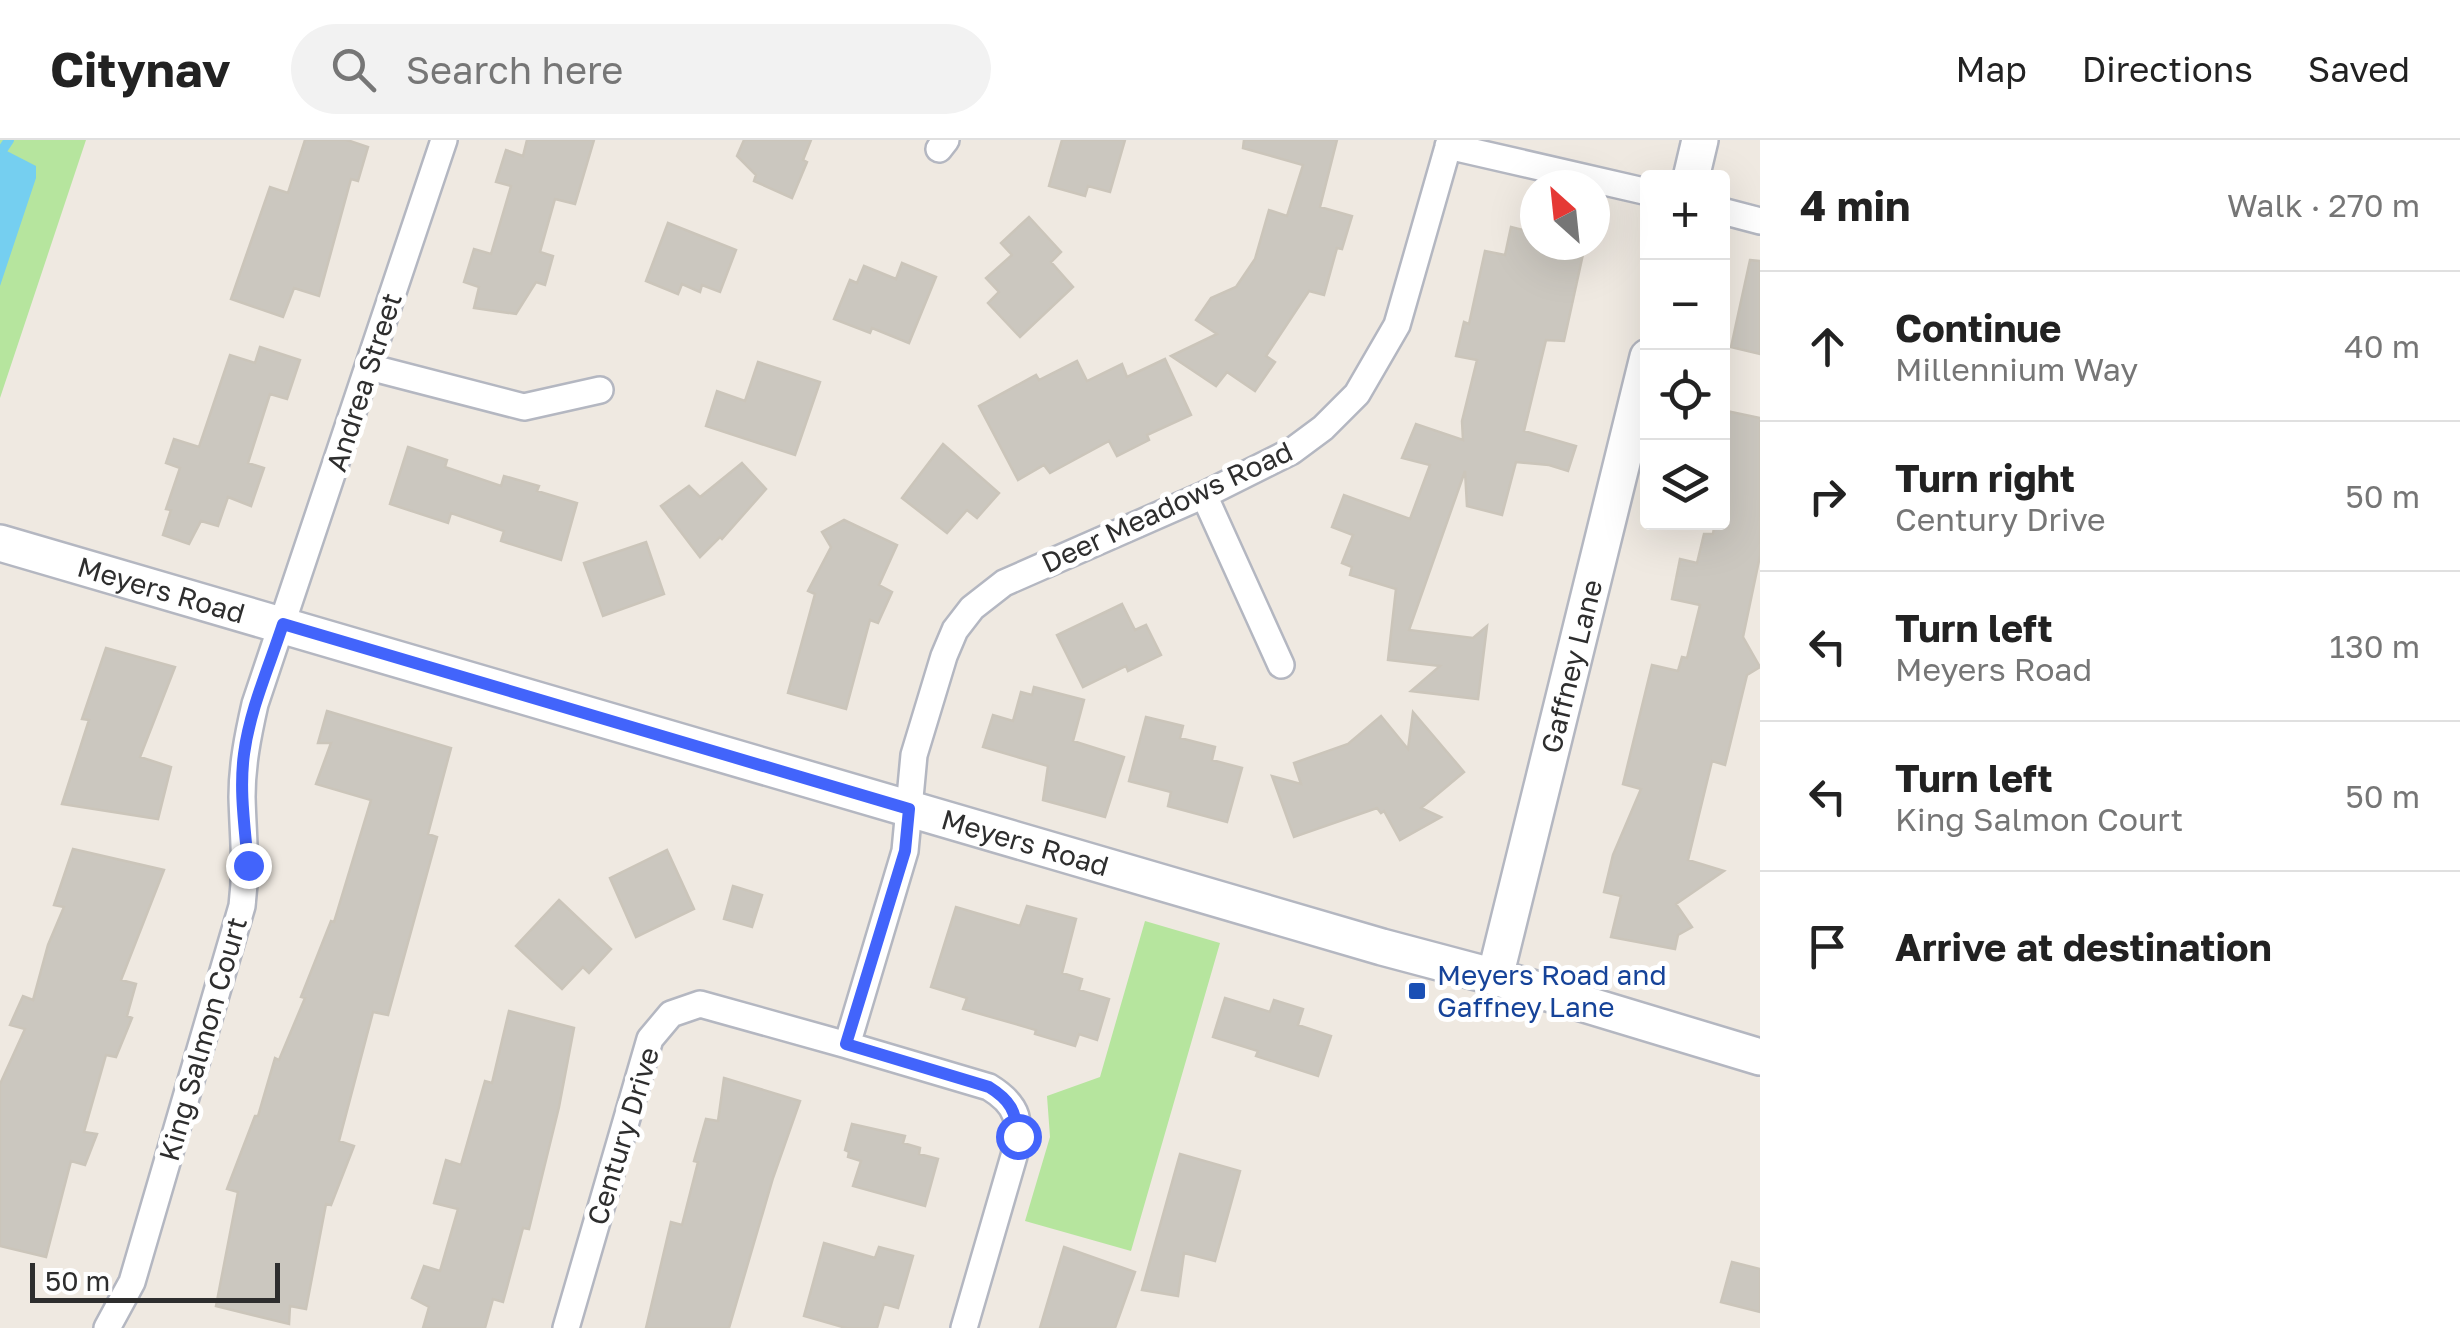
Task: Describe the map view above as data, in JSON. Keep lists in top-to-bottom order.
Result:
{
  "streets": {
    "main road": ["Meyers Road", "Gaffney Lane"],
    "street": [
      "Andrea Street",
      "Deer Meadows Road",
      "King Salmon Court",
      "Century Drive"
    ]
  },
  "crossings": [
    ["Andrea Street", "Meyers Road"],
    ["Andrea Street", "King Salmon Court"],
    ["Deer Meadows Road", "Meyers Road"],
    ["Meyers Road", "Gaffney Lane"],
    ["Meyers Road", "King Salmon Court"]
  ],
  "places": {
    "transit": ["Meyers Road and Gaffney Lane"]
  },
  "scale_bar": "50 m",
  "north": "top left",
  "page": {
    "header": "Citynav",
    "search": "Search here",
    "nav": ["Map", "Directions", "Saved"],
    "heading": ["4 min", "Walk · 270 m"],
    "map_buttons": ["+", "−"],
    "list": [
      ["Continue", "Millennium Way", "40 m"],
      ["Turn right", "Century Drive", "50 m"],
      ["Turn left", "Meyers Road", "130 m"],
      ["Turn left", "King Salmon Court", "50 m"],
      "Arrive at destination"
    ],
    "scale": "50 m"
  }
}
